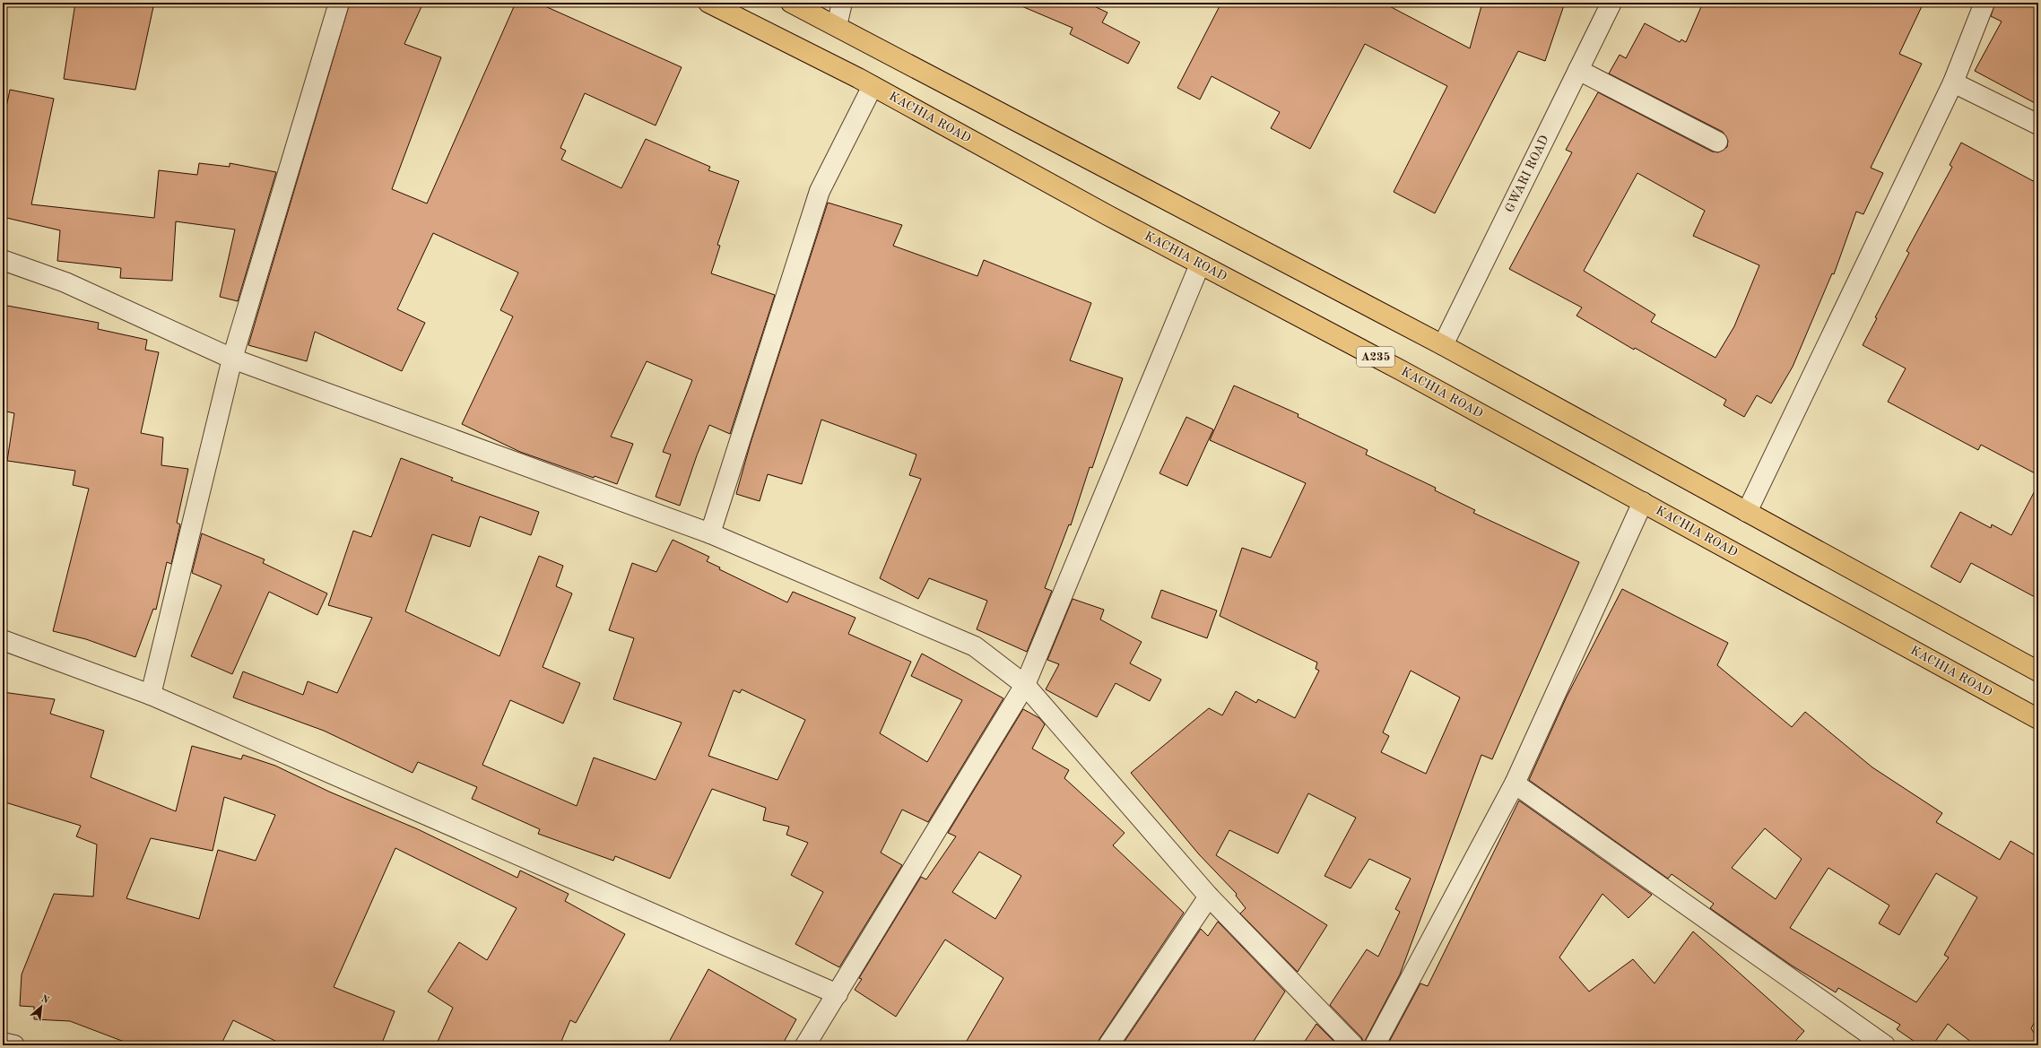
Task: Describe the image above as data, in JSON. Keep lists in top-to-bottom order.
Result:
{
  "streets": {
    "highway": ["KACHIA ROAD", "A235"],
    "street": ["GWARI ROAD"]
  },
  "north": "top right"
}
